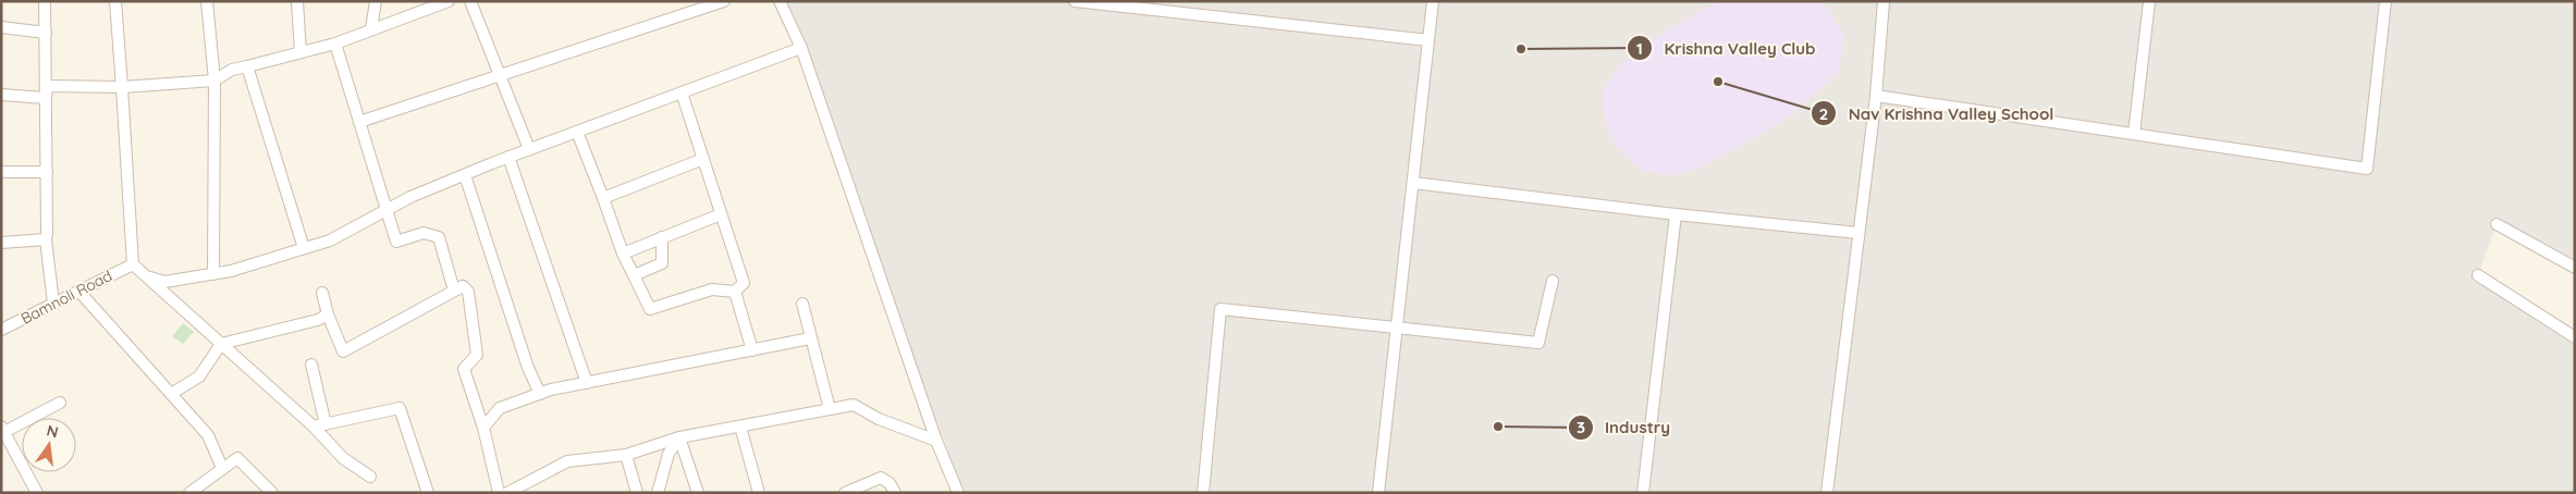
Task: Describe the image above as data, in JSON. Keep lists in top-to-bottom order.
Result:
{
  "streets": {
    "street": ["Bamnoli Road"]
  },
  "places": ["Krishna Valley Club", "Nav Krishna Valley School", "Industry"],
  "north": "top"
}
